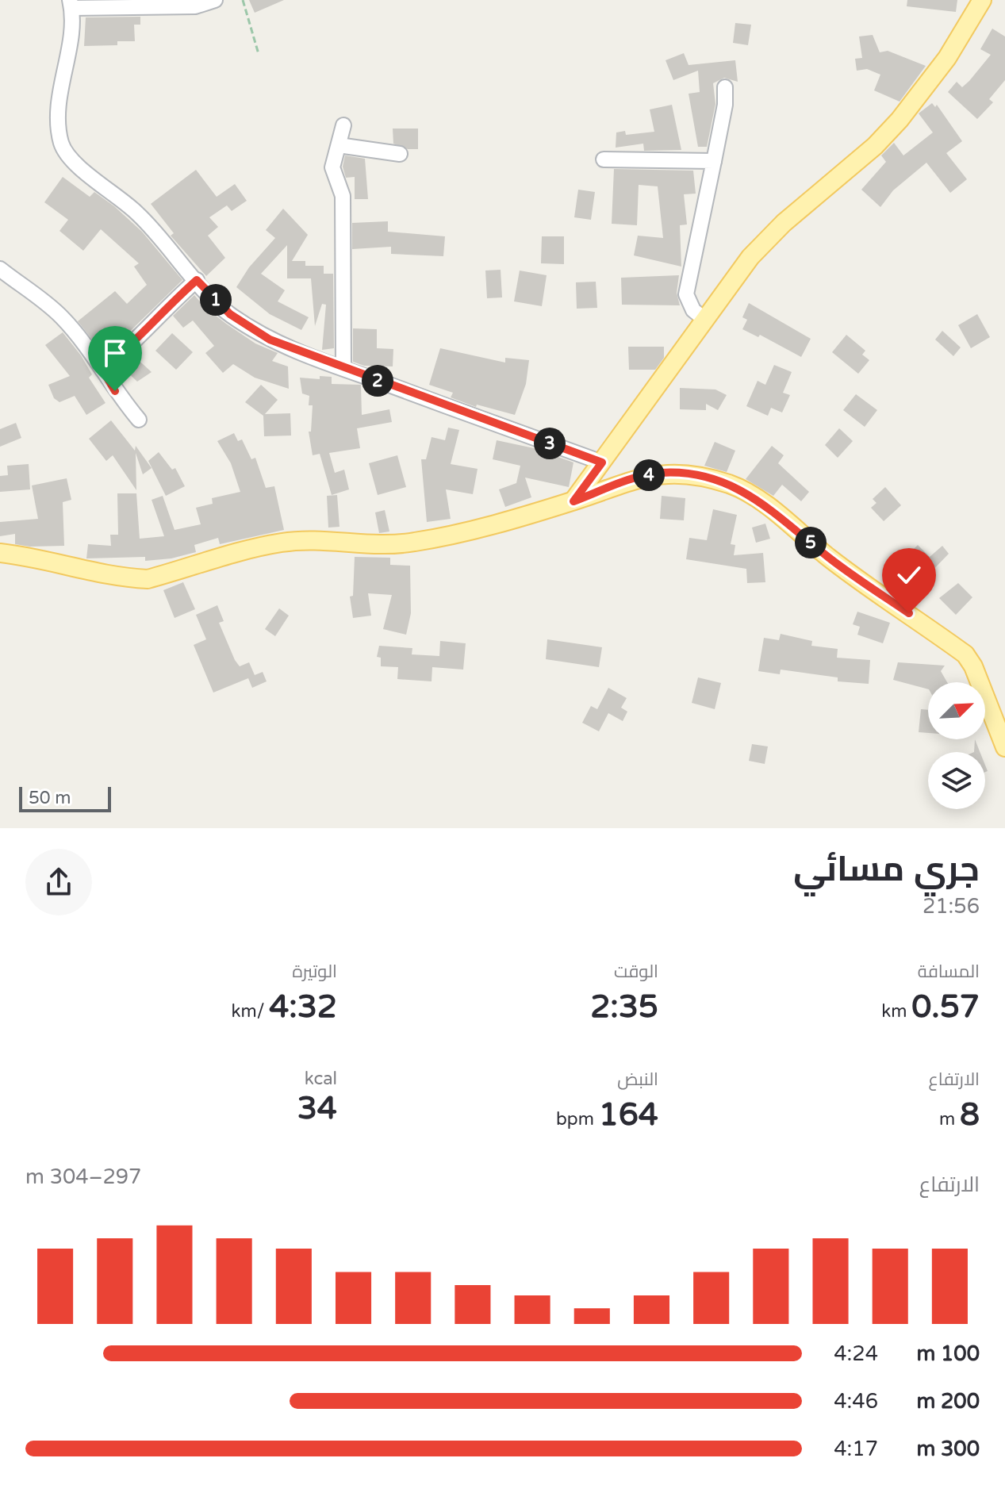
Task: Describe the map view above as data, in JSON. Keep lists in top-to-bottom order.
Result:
{
  "scale_bar": "50 m",
  "north": "top right",
  "page": {
    "pins": [
      "1",
      "2",
      "3",
      "4",
      "5"
    ],
    "scale": "50 m",
    "heading": ["جري مسائي", "21:56"],
    "stats": [
      ["المسافة", "0.57 km"],
      ["الوقت", "2:35"],
      ["الوتيرة", "4:32 /km"],
      ["الارتفاع", "8 m"],
      ["النبض", "164 bpm"],
      ["kcal", "34"]
    ],
    "chart": ["الارتفاع", "297–304 m"],
    "list": [
      {
        "name": "100 m",
        "note": "4:24"
      },
      {
        "name": "200 m",
        "note": "4:46"
      },
      {
        "name": "300 m",
        "note": "4:17"
      }
    ]
  }
}
